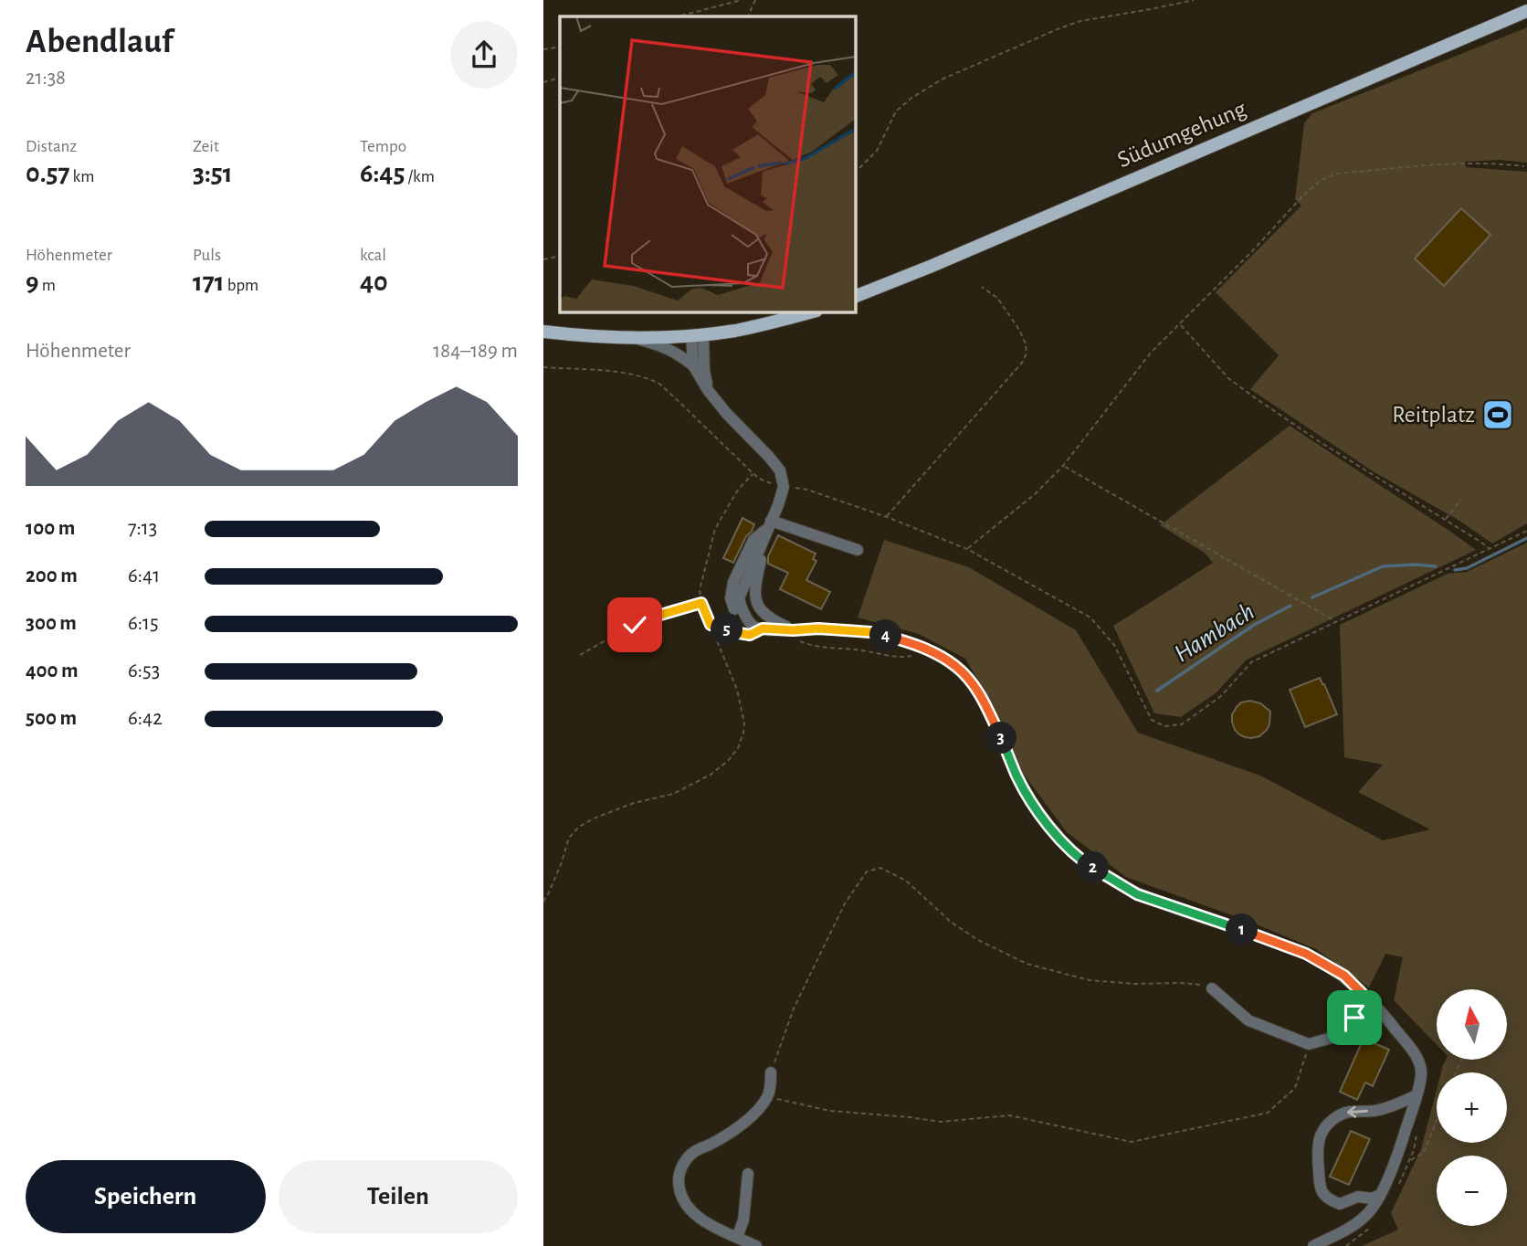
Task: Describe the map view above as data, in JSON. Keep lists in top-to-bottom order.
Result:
{
  "streets": {
    "main road": ["Südumgehung"]
  },
  "water": ["Hambach"],
  "places": {
    "sports": ["Reitplatz"]
  },
  "north": "top",
  "page": {
    "heading": ["Abendlauf", "21:38"],
    "stats": [
      ["Distanz", "0.57 km"],
      ["Zeit", "3:51"],
      ["Tempo", "6:45 /km"],
      ["Höhenmeter", "9 m"],
      ["Puls", "171 bpm"],
      ["kcal", "40"]
    ],
    "chart": ["Höhenmeter", "184–189 m"],
    "list": [
      {
        "name": "100 m",
        "note": "7:13"
      },
      {
        "name": "200 m",
        "note": "6:41"
      },
      {
        "name": "300 m",
        "note": "6:15"
      },
      {
        "name": "400 m",
        "note": "6:53"
      },
      {
        "name": "500 m",
        "note": "6:42"
      }
    ],
    "pins": [
      "5",
      "4",
      "3",
      "2",
      "1"
    ],
    "map_buttons": ["+", "−"],
    "buttons": ["Speichern", "Teilen"]
  }
}
